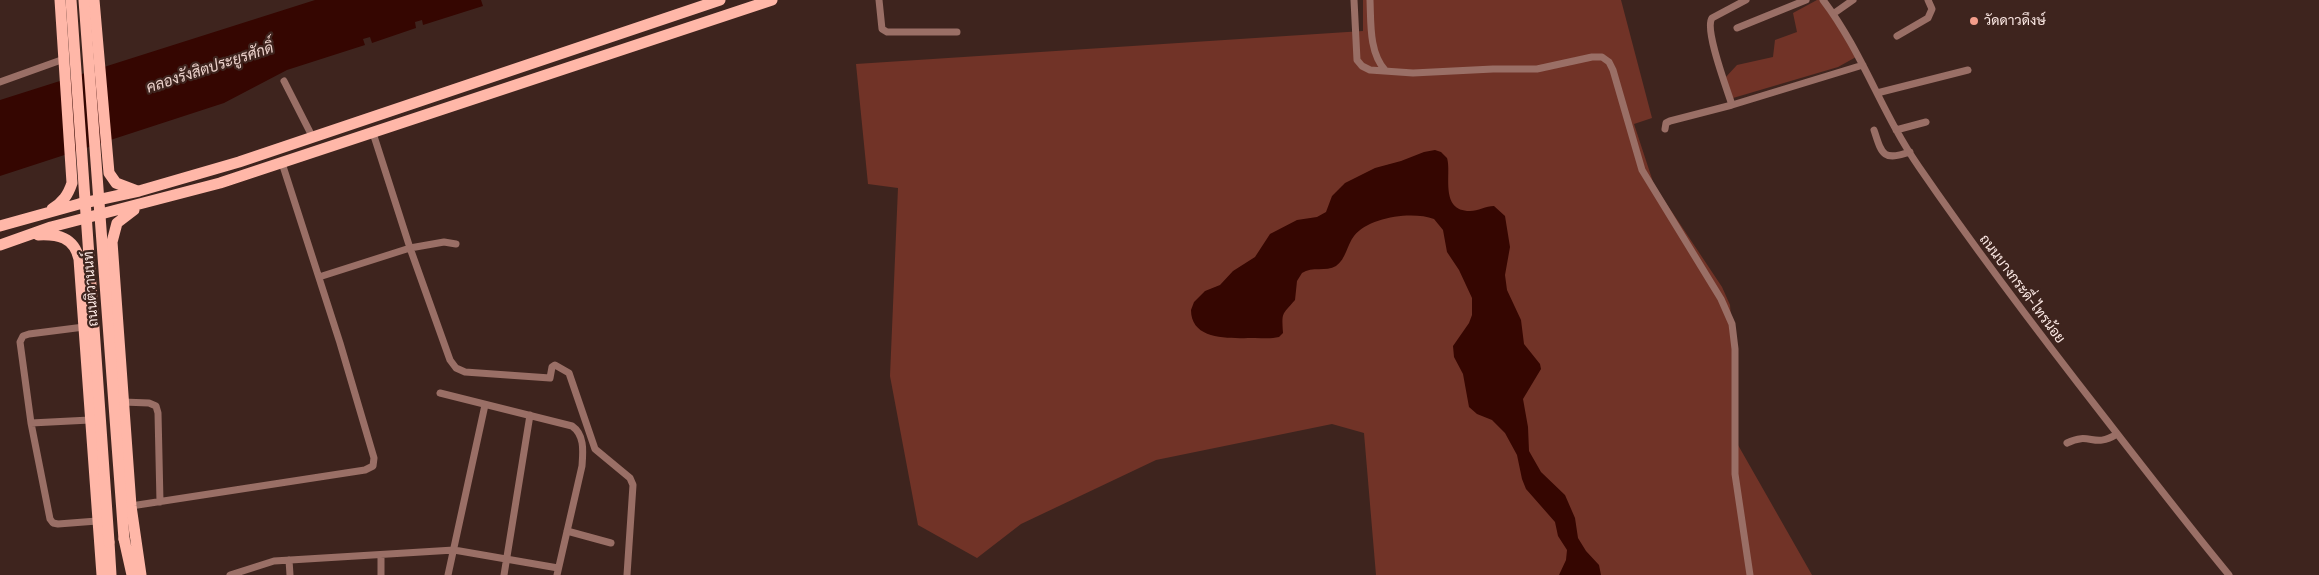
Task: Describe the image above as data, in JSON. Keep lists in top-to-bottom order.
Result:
{
  "streets": {
    "main road": ["ถนนติวานนท์"],
    "street": ["ถนนบางกระดี่-ไทรน้อย"]
  },
  "water": ["คลองรังสิตประยูรศักดิ์"],
  "places": ["วัดดาวดึงษ์"]
}
